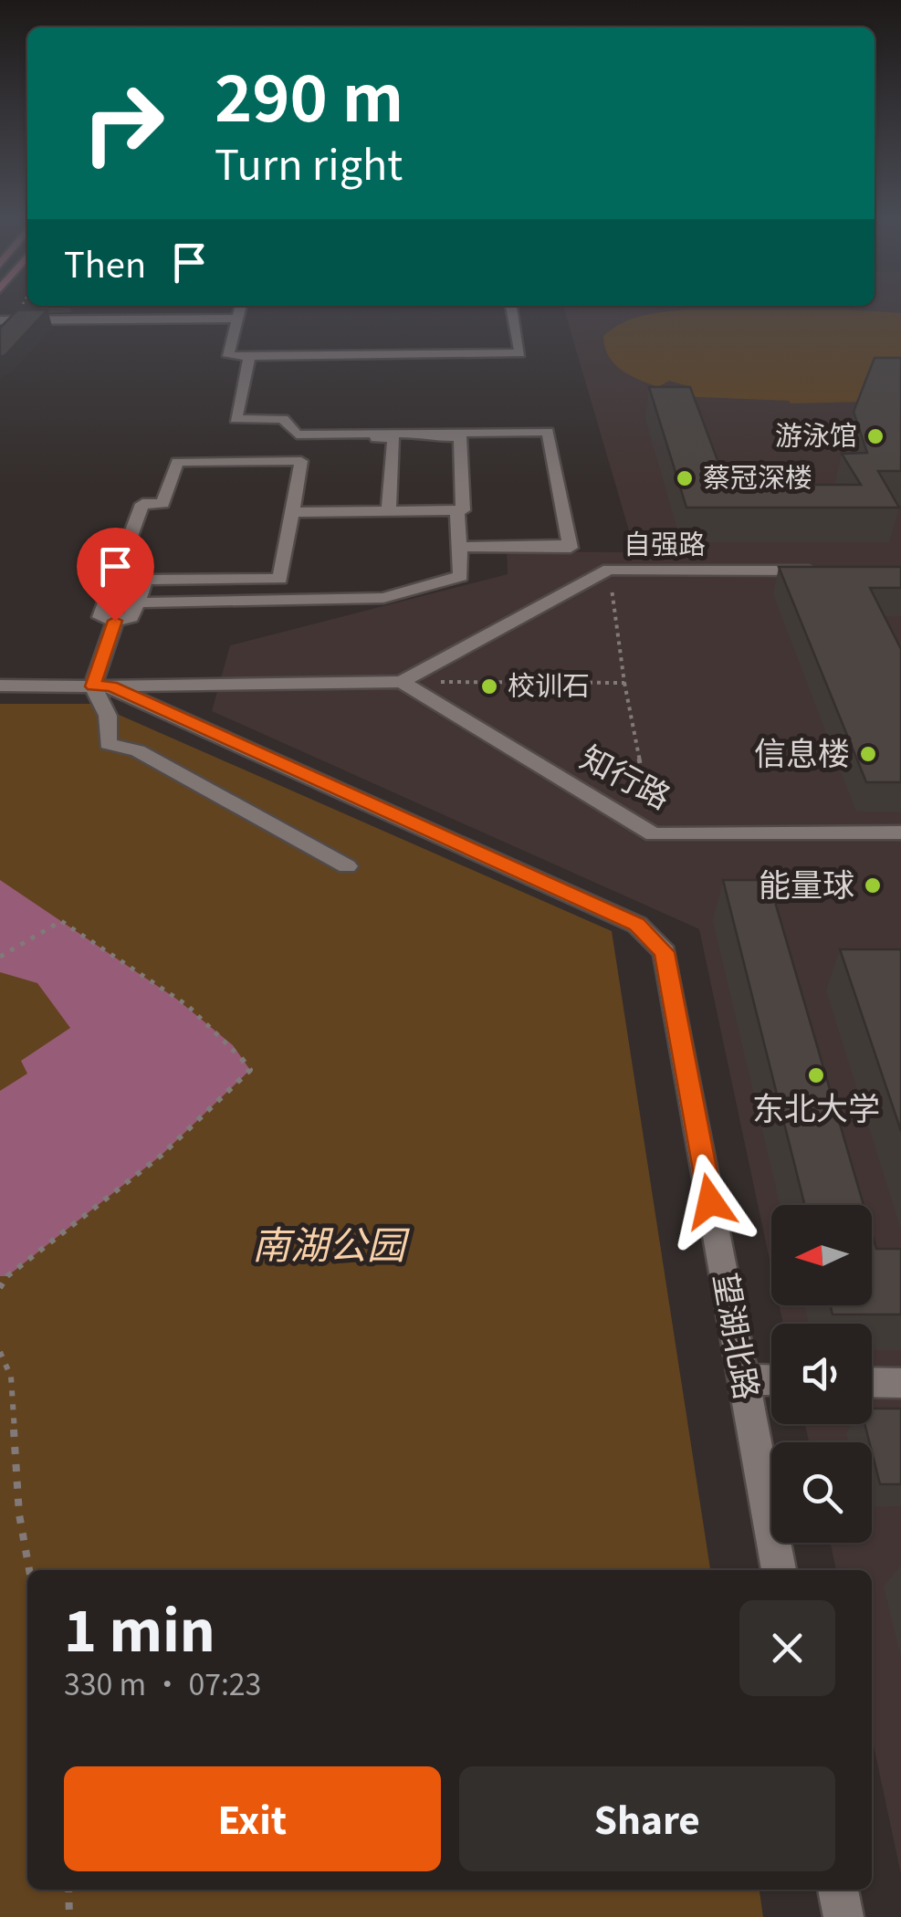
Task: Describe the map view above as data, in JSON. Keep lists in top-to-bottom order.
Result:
{
  "streets": {
    "street": ["自强路", "知行路", "望湖北路"]
  },
  "crossings": [
    ["自强路", "知行路"]
  ],
  "parks": ["南湖公园"],
  "places": [
    "游泳馆",
    "蔡冠深楼",
    "校训石",
    "信息楼",
    "能量球",
    "东北大学"
  ],
  "north": "left",
  "page": {
    "turn": ["290 m", "Turn right"],
    "then": "Then",
    "heading": ["1 min", "330 m · 07:23"],
    "buttons": ["Exit", "Share"]
  }
}
